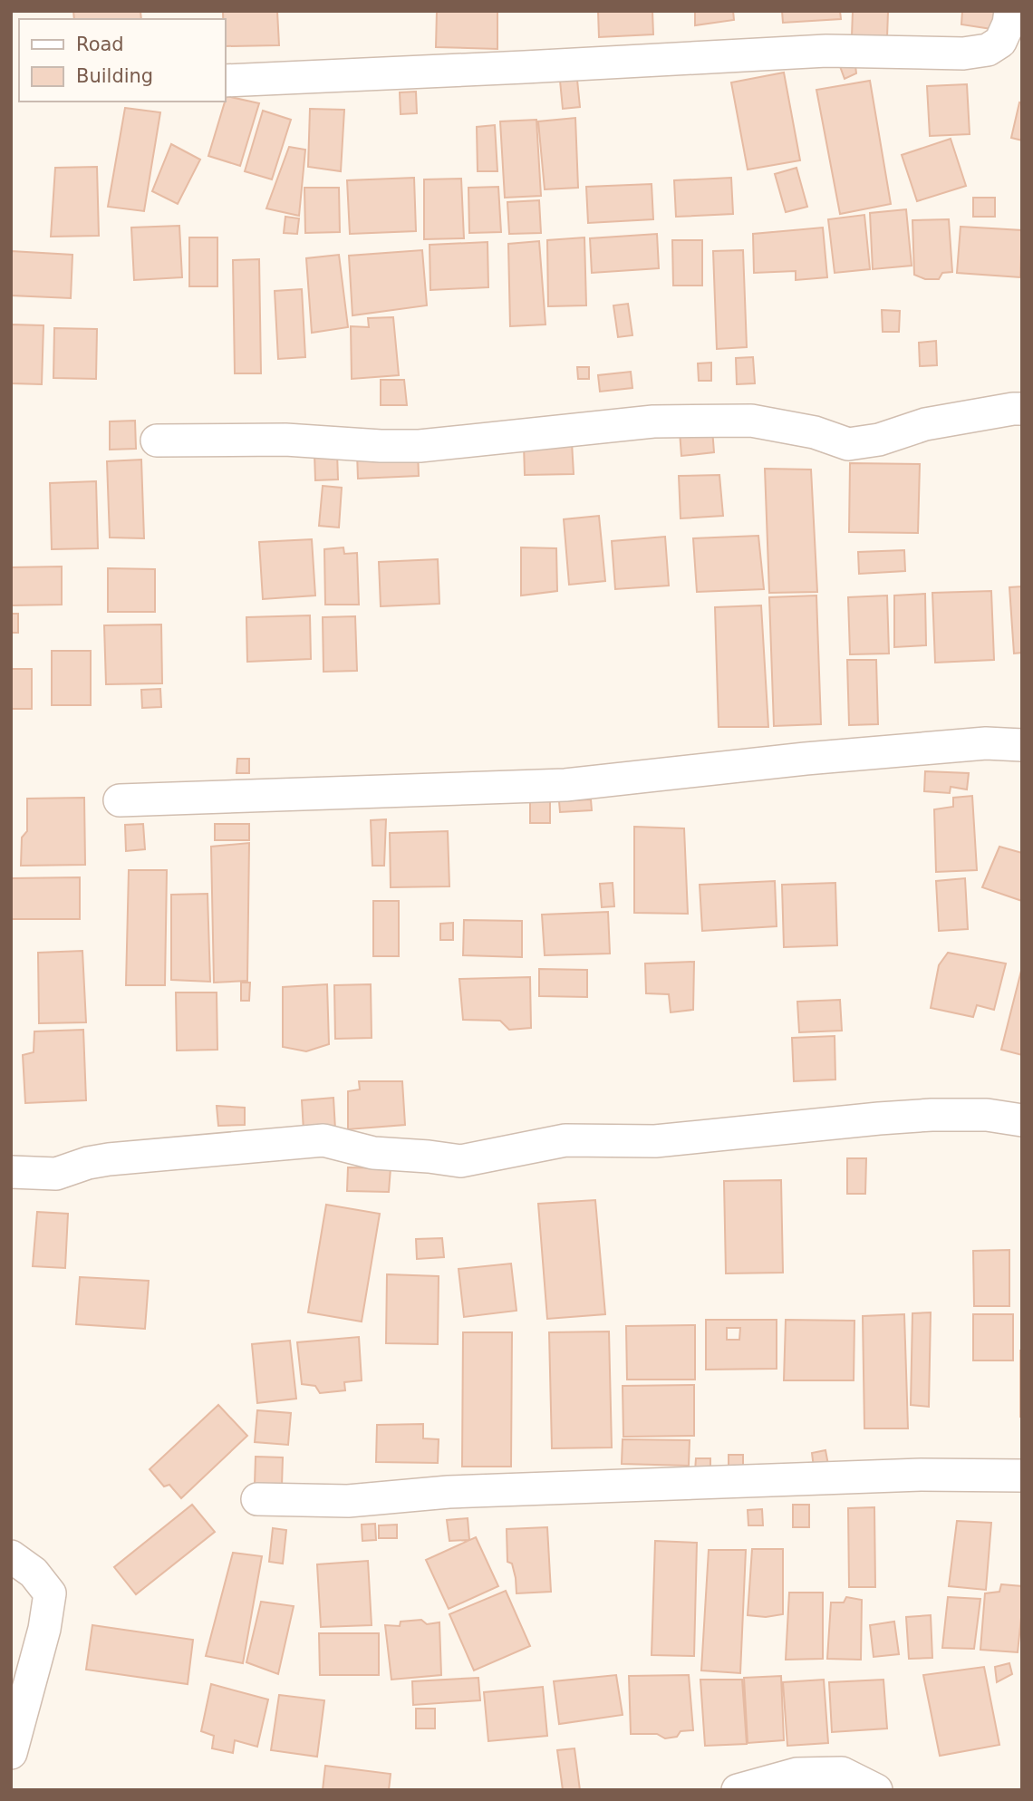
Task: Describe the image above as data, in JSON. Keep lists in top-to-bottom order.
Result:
{
  "legend": ["Road", "Building"]
}
